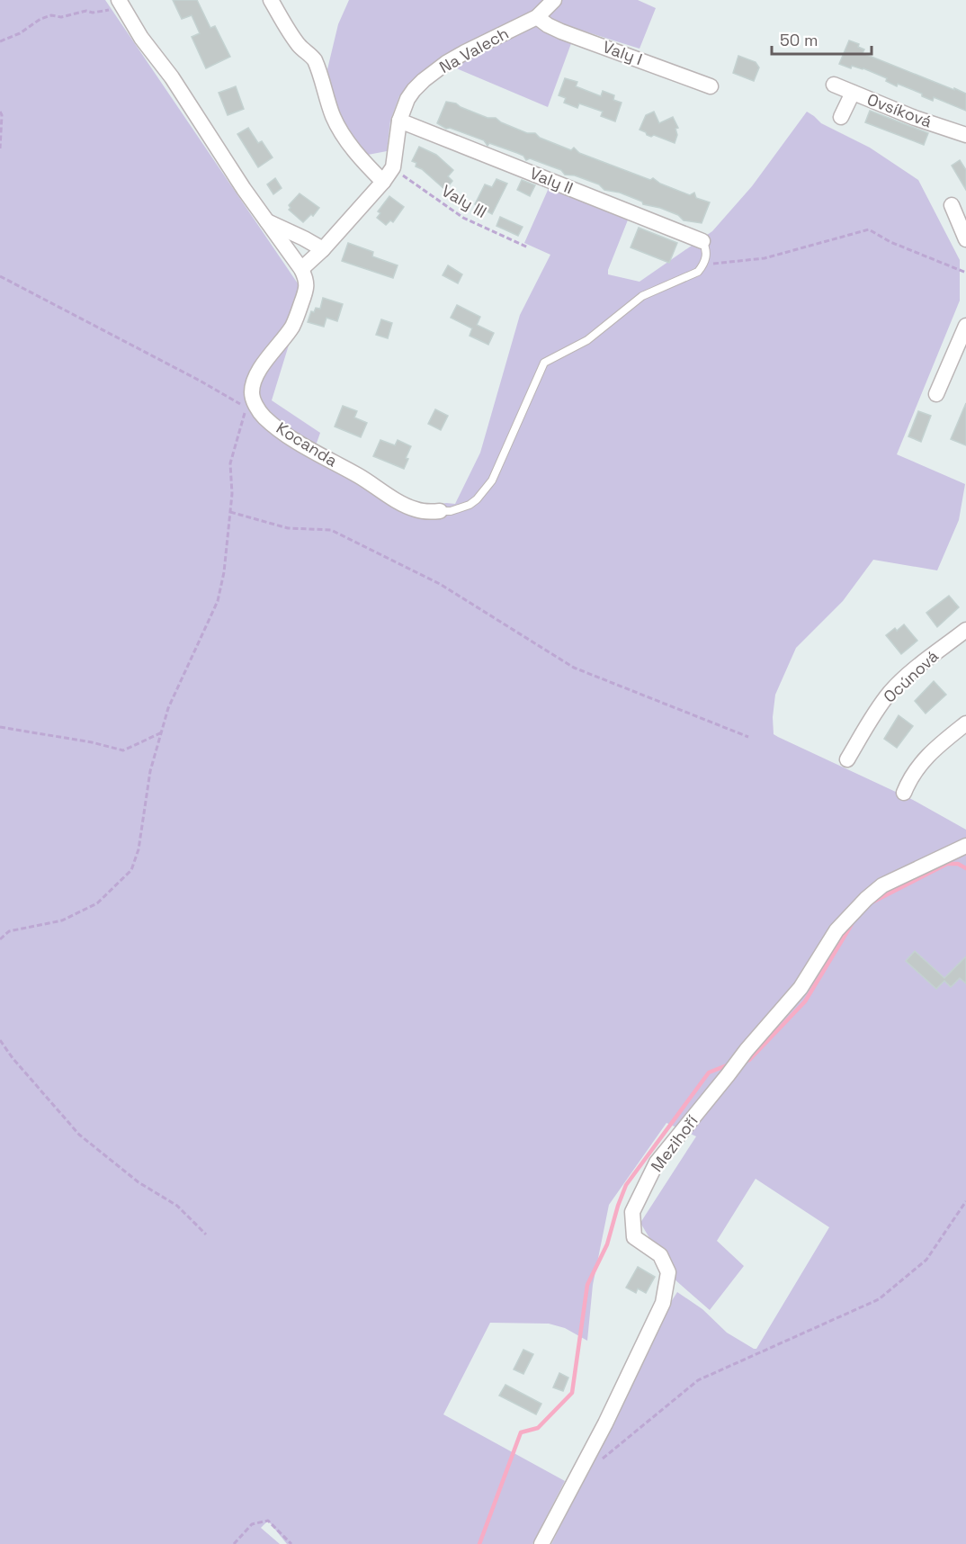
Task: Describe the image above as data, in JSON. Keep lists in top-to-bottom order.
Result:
{
  "streets": {
    "street": [
      "Na Valech",
      "Valy I",
      "Ovsíková",
      "Valy II",
      "Kocanda",
      "Ocúnová",
      "Mezihoří"
    ],
    "path": ["Valy III"]
  },
  "crossings": [
    ["Na Valech", "Valy I"],
    ["Na Valech", "Valy II"],
    ["Na Valech", "Valy III"],
    ["Na Valech", "Kocanda"]
  ],
  "scale_bar": "50 m"
}
